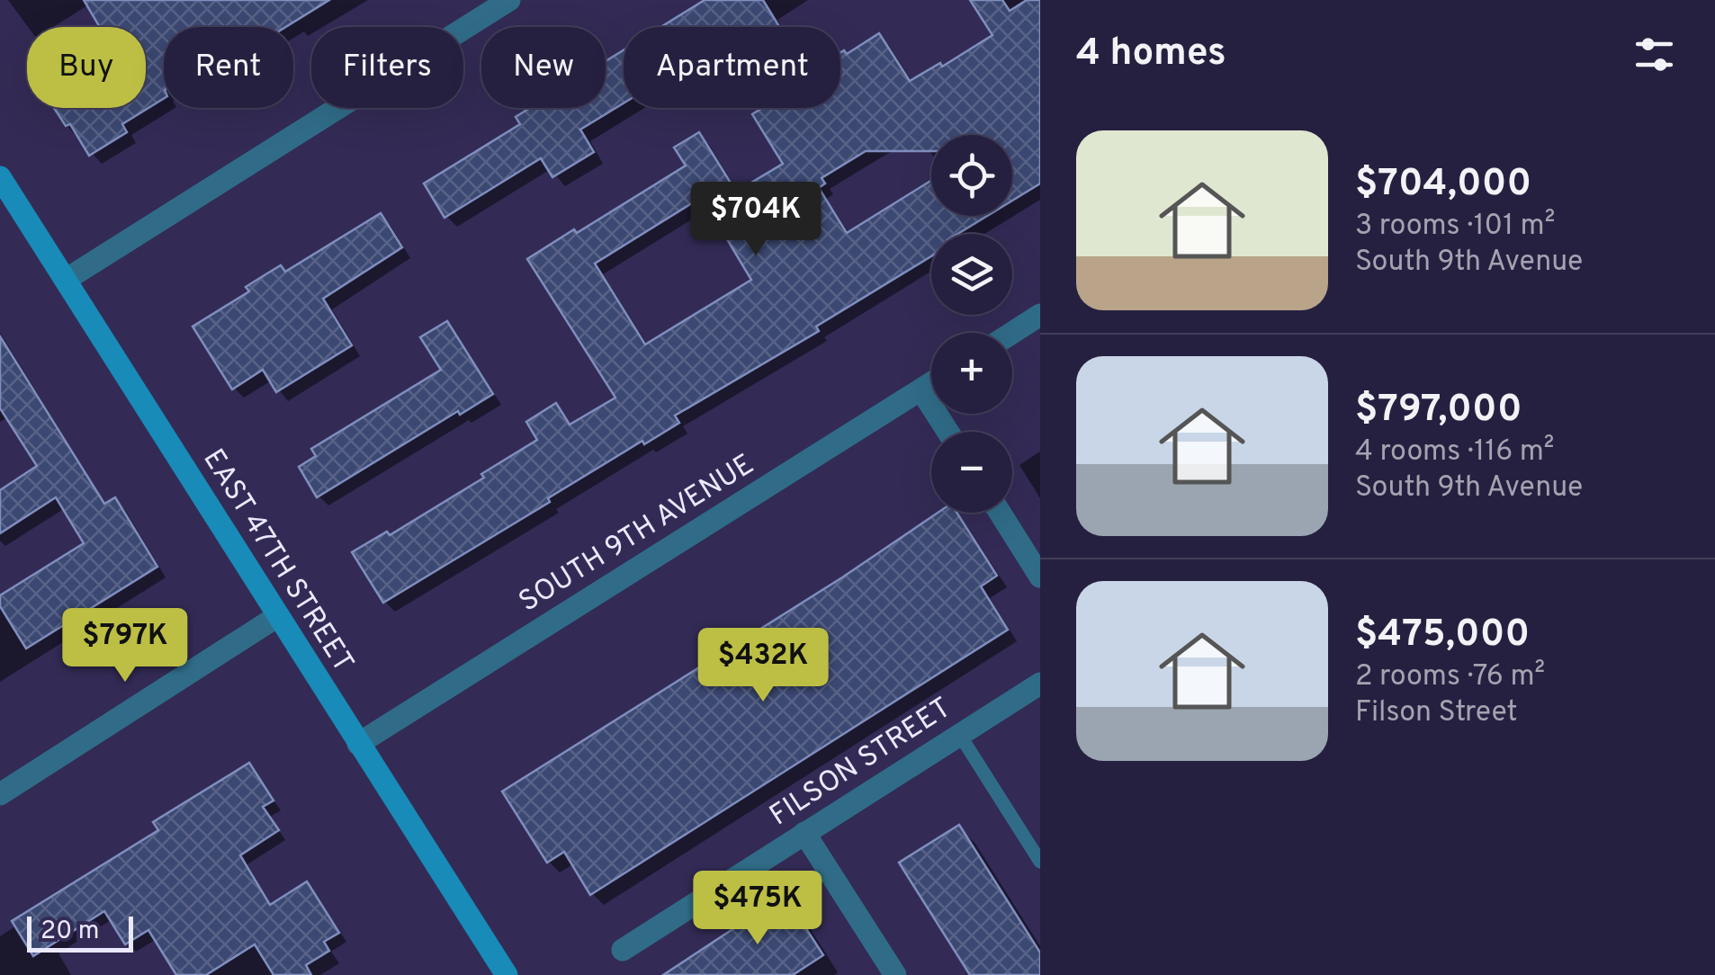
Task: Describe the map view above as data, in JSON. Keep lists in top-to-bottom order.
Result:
{
  "streets": {
    "main road": ["EAST 47TH STREET"],
    "street": ["SOUTH 9TH AVENUE", "FILSON STREET"]
  },
  "crossings": [
    ["SOUTH 9TH AVENUE", "EAST 47TH STREET"]
  ],
  "scale_bar": "20 m",
  "page": {
    "heading": "4 homes",
    "chip": [
      "Buy",
      "Rent",
      "Filters",
      "New",
      "Apartment"
    ],
    "list": [
      {
        "name": "$704,000",
        "note": "3 rooms · 101 m² · South 9th Avenue"
      },
      {
        "name": "$797,000",
        "note": "4 rooms · 116 m² · South 9th Avenue"
      },
      {
        "name": "$475,000",
        "note": "2 rooms · 76 m² · Filson Street"
      }
    ],
    "map_buttons": ["+", "−"],
    "price": [
      "$704K",
      "$797K",
      "$432K",
      "$475K"
    ],
    "scale": "20 m"
  }
}
